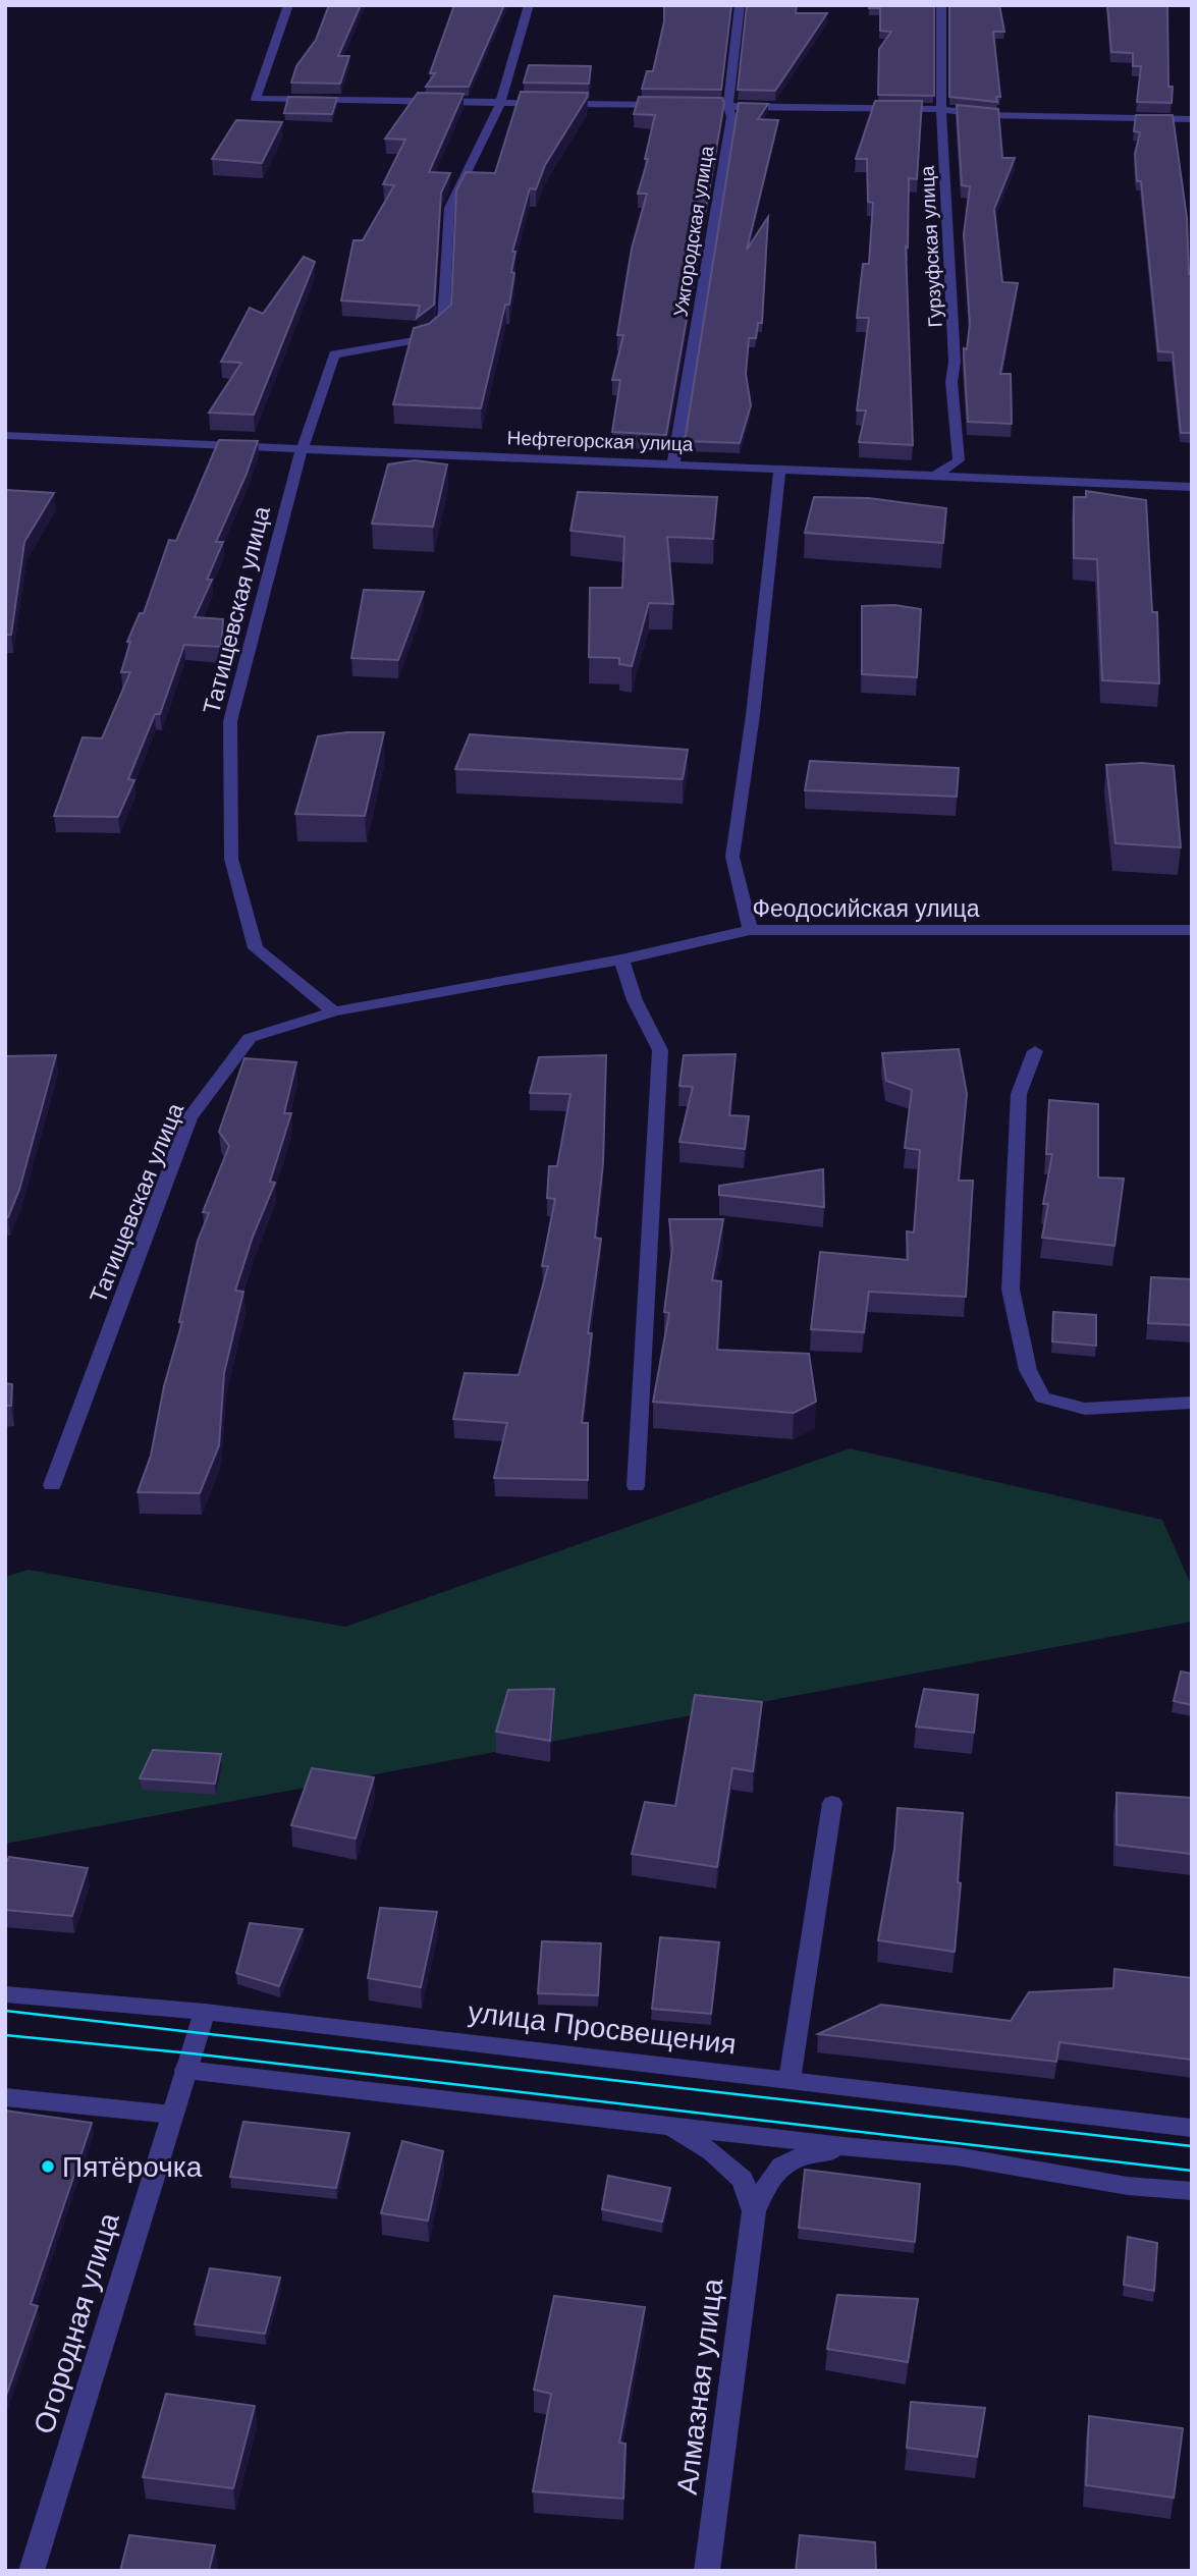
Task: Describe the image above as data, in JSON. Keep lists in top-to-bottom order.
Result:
{
  "streets": {
    "street": [
      "Ужгородская улица",
      "Гурзуфская улица",
      "Нефтегорская улица",
      "Татищевская улица",
      "Феодосийская улица",
      "улица Просвещения",
      "Огородная улица",
      "Алмазная улица"
    ]
  },
  "crossings": [
    ["Ужгородская улица", "Нефтегорская улица"],
    ["Гурзуфская улица", "Нефтегорская улица"],
    ["Нефтегорская улица", "Татищевская улица"],
    ["Татищевская улица", "Феодосийская улица"],
    ["улица Просвещения", "Огородная улица"]
  ],
  "places": ["Пятёрочка"]
}
